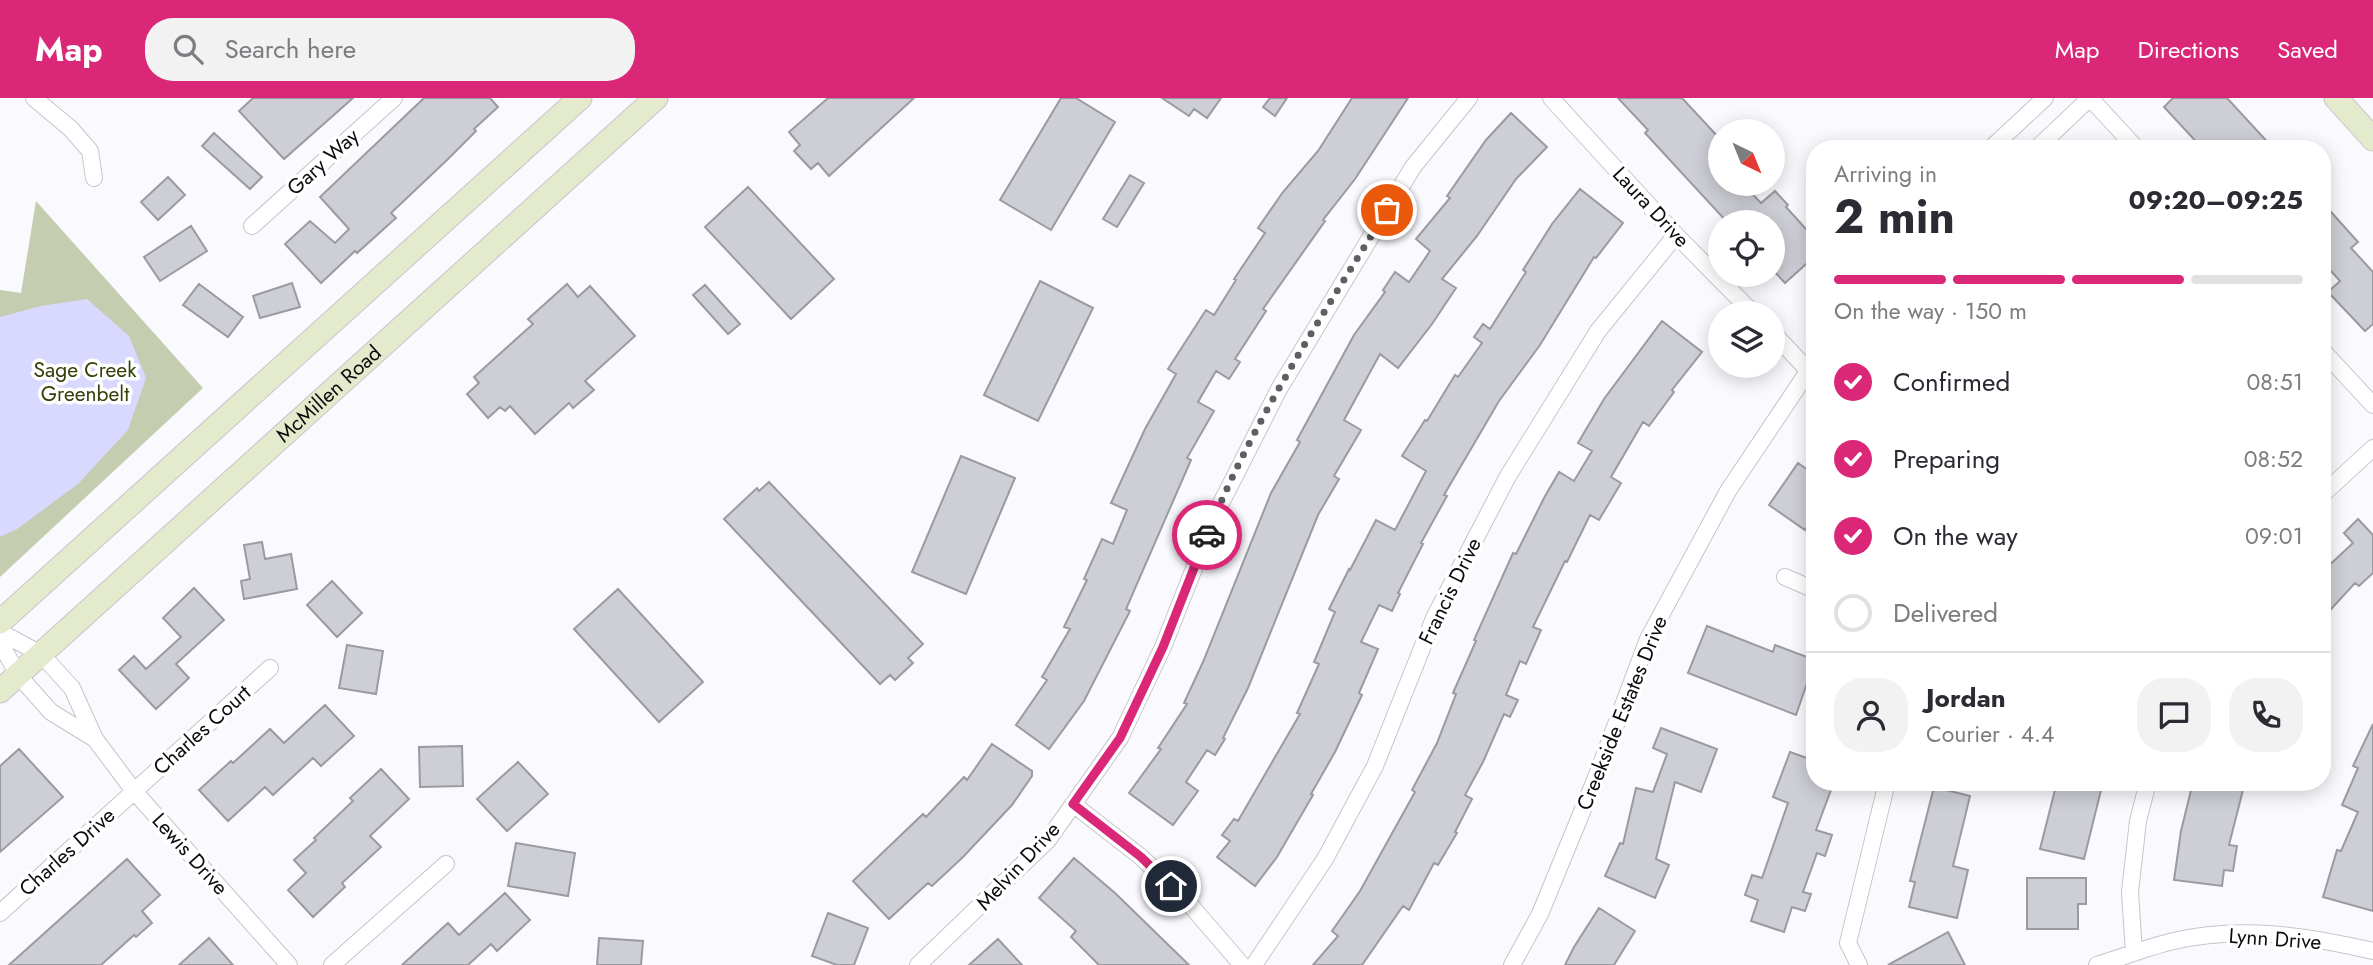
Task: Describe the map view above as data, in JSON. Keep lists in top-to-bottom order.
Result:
{
  "streets": {
    "main road": ["McMillen Road"],
    "street": [
      "Gary Way",
      "Laura Drive",
      "Francis Drive",
      "Creekside Estates Drive",
      "Charles Court",
      "Charles Drive",
      "Lewis Drive",
      "Melvin Drive",
      "Lynn Drive"
    ]
  },
  "crossings": [
    ["Laura Drive", "Francis Drive"],
    ["McMillen Road", "Lewis Drive"],
    ["Charles Court", "Charles Drive"],
    ["Charles Court", "Lewis Drive"],
    ["Charles Drive", "Lewis Drive"]
  ],
  "parks": ["Sage Creek Greenbelt"],
  "north": "bottom right",
  "page": {
    "header": "Map",
    "search": "Search here",
    "nav": ["Map", "Directions", "Saved"],
    "heading": ["2 min", "Arriving in", "09:20–09:25"],
    "panel": ["Jordan", "Courier · 4.4"],
    "bar": "On the way · 150 m",
    "list": [
      ["Confirmed", "08:51"],
      ["Preparing", "08:52"],
      ["On the way", "09:01"],
      "Delivered"
    ]
  }
}
